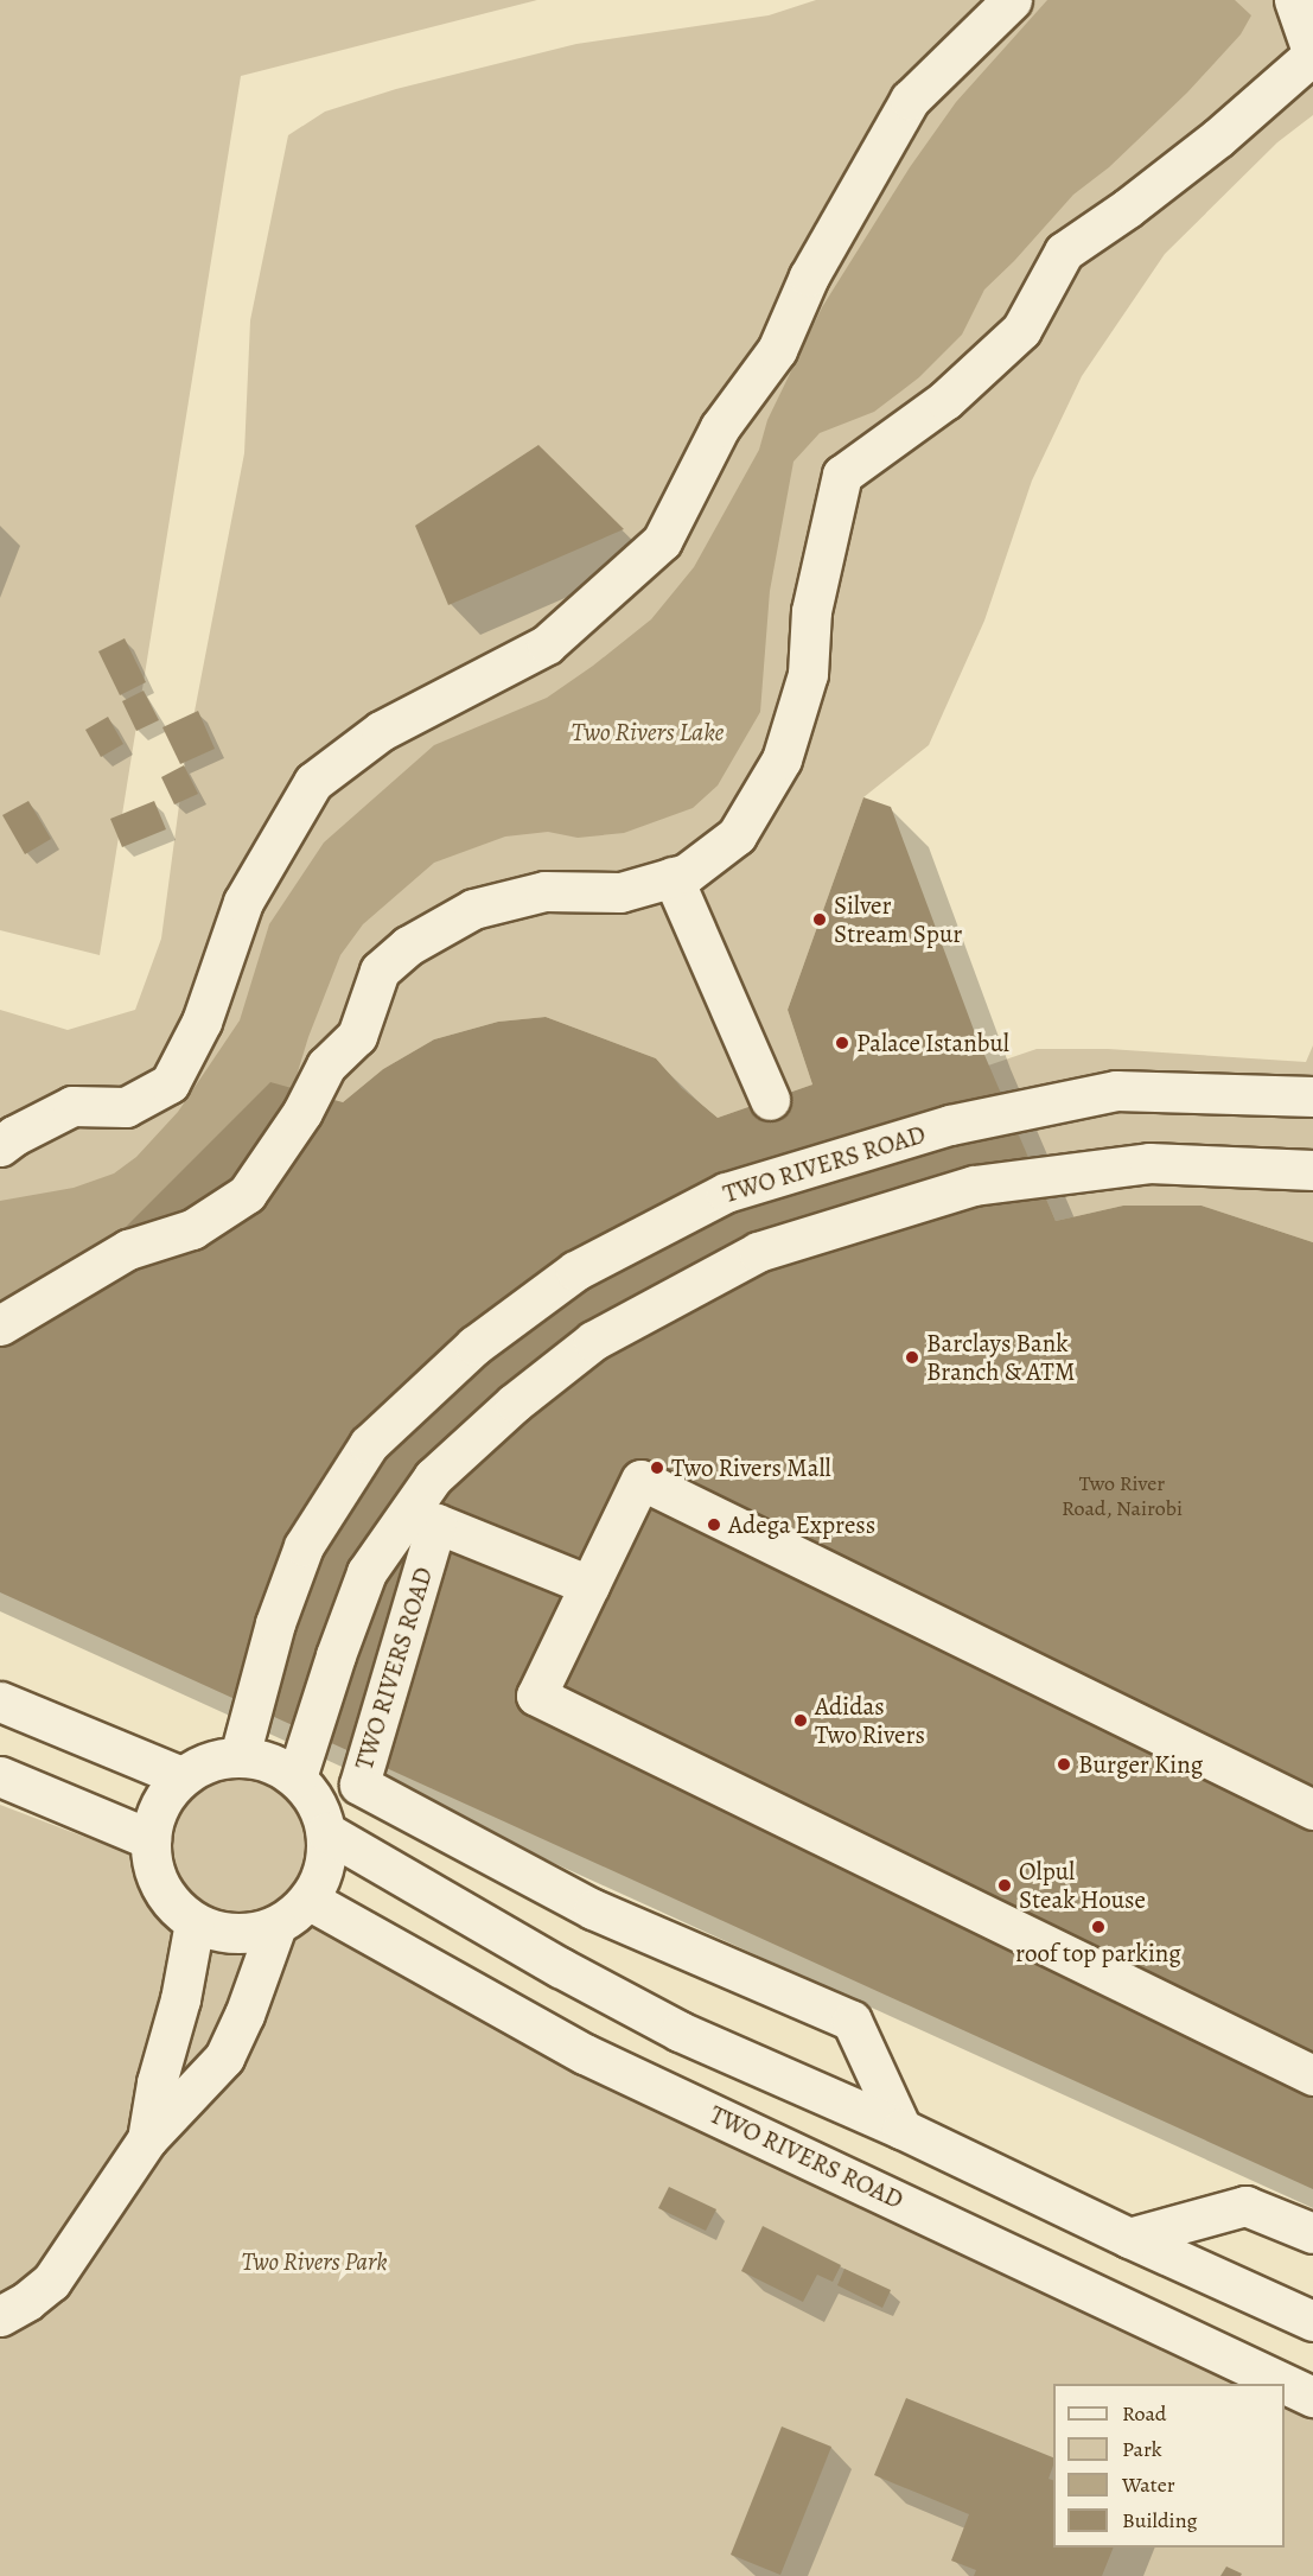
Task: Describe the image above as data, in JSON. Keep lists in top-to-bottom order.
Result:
{
  "streets": {
    "street": ["TWO RIVERS ROAD"]
  },
  "water": ["Two Rivers Lake"],
  "parks": ["Two Rivers Park"],
  "places": [
    "Silver Stream Spur",
    "Palace Istanbul",
    "Barclays Bank Branch & ATM",
    "Two Rivers Mall",
    "Adega Express",
    "Adidas Two Rivers",
    "Burger King",
    "Olpul Steak House",
    "roof top parking"
  ],
  "house_numbers": ["Two River Road, Nairobi"],
  "legend": [
    "Road",
    "Park",
    "Water",
    "Building"
  ]
}
